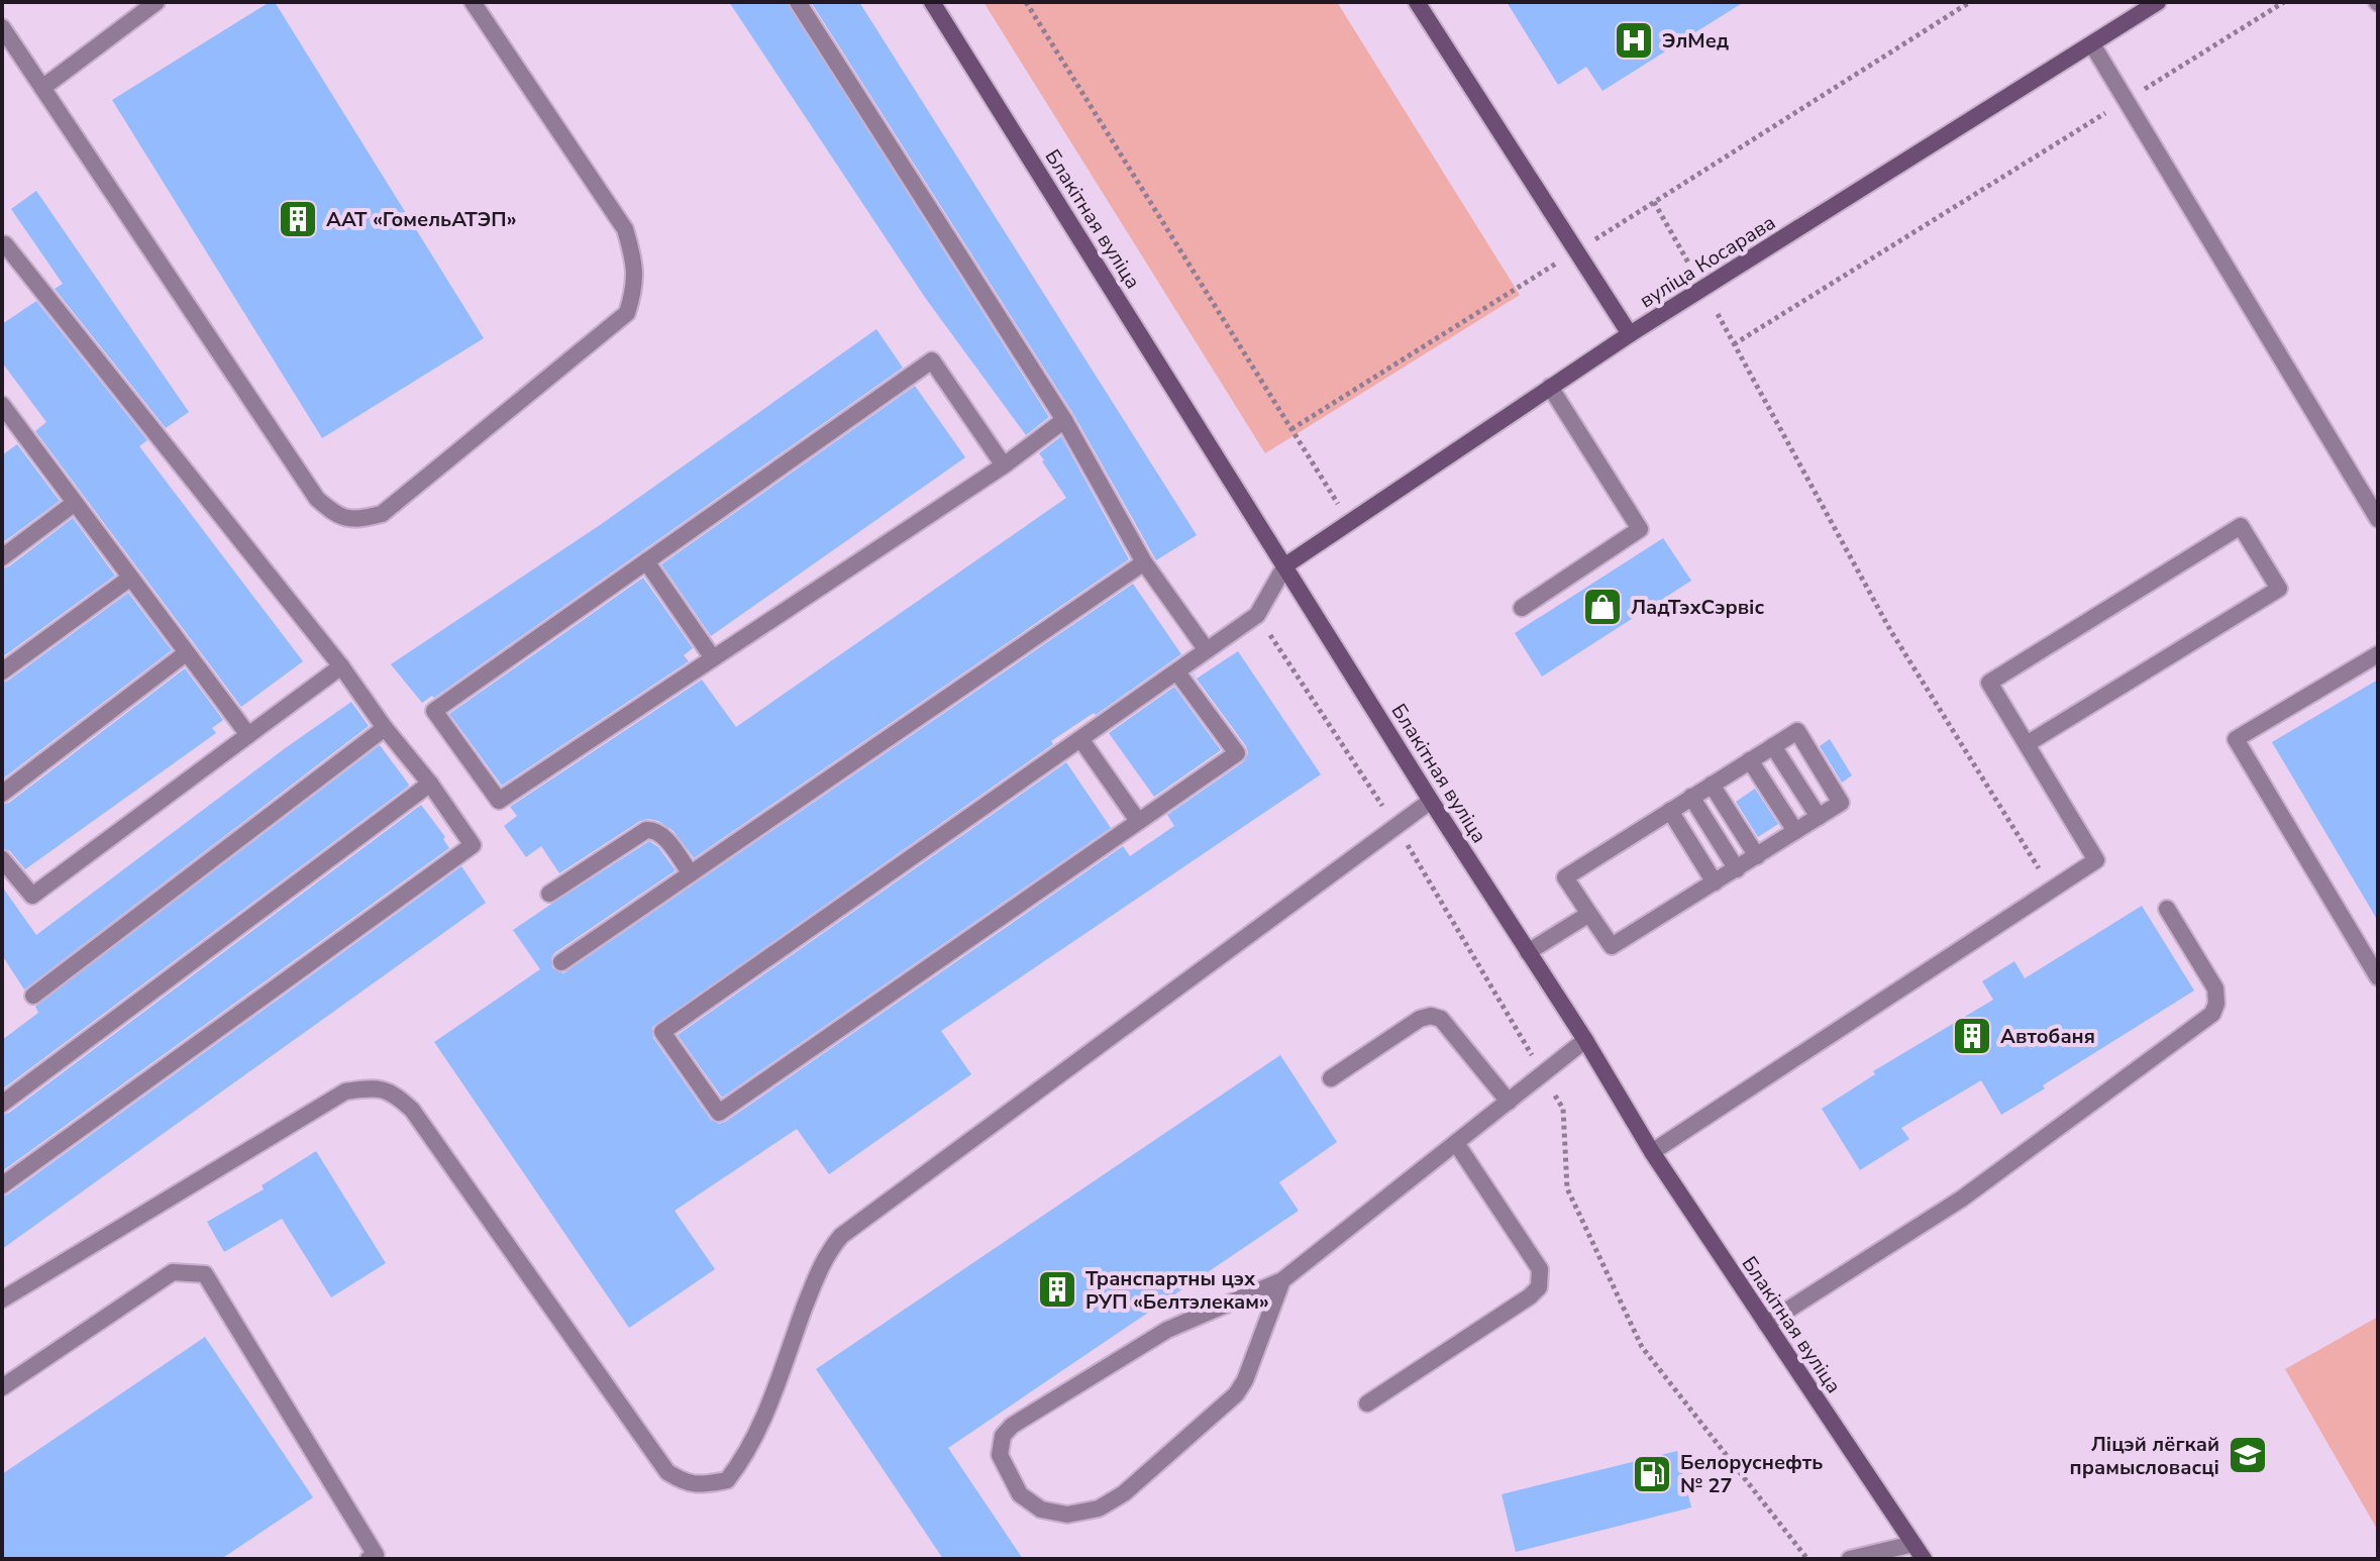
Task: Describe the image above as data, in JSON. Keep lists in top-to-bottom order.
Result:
{
  "streets": {
    "street": ["Блакітная вуліца", "вуліца Косарава"]
  },
  "crossings": [
    ["Блакітная вуліца", "вуліца Косарава"]
  ],
  "places": {
    "hospital": ["ЭлМед"],
    "building": ["ААТ «ГомельАТЭП»", "Автобаня", "Транспартны цэх РУП «Белтэлекам»"],
    "shop": ["ЛадТэхСэрвіс"],
    "school or university": ["Ліцэй лёгкай прамысловасці"],
    "fuel station": ["Белоруснефть № 27"]
  }
}
